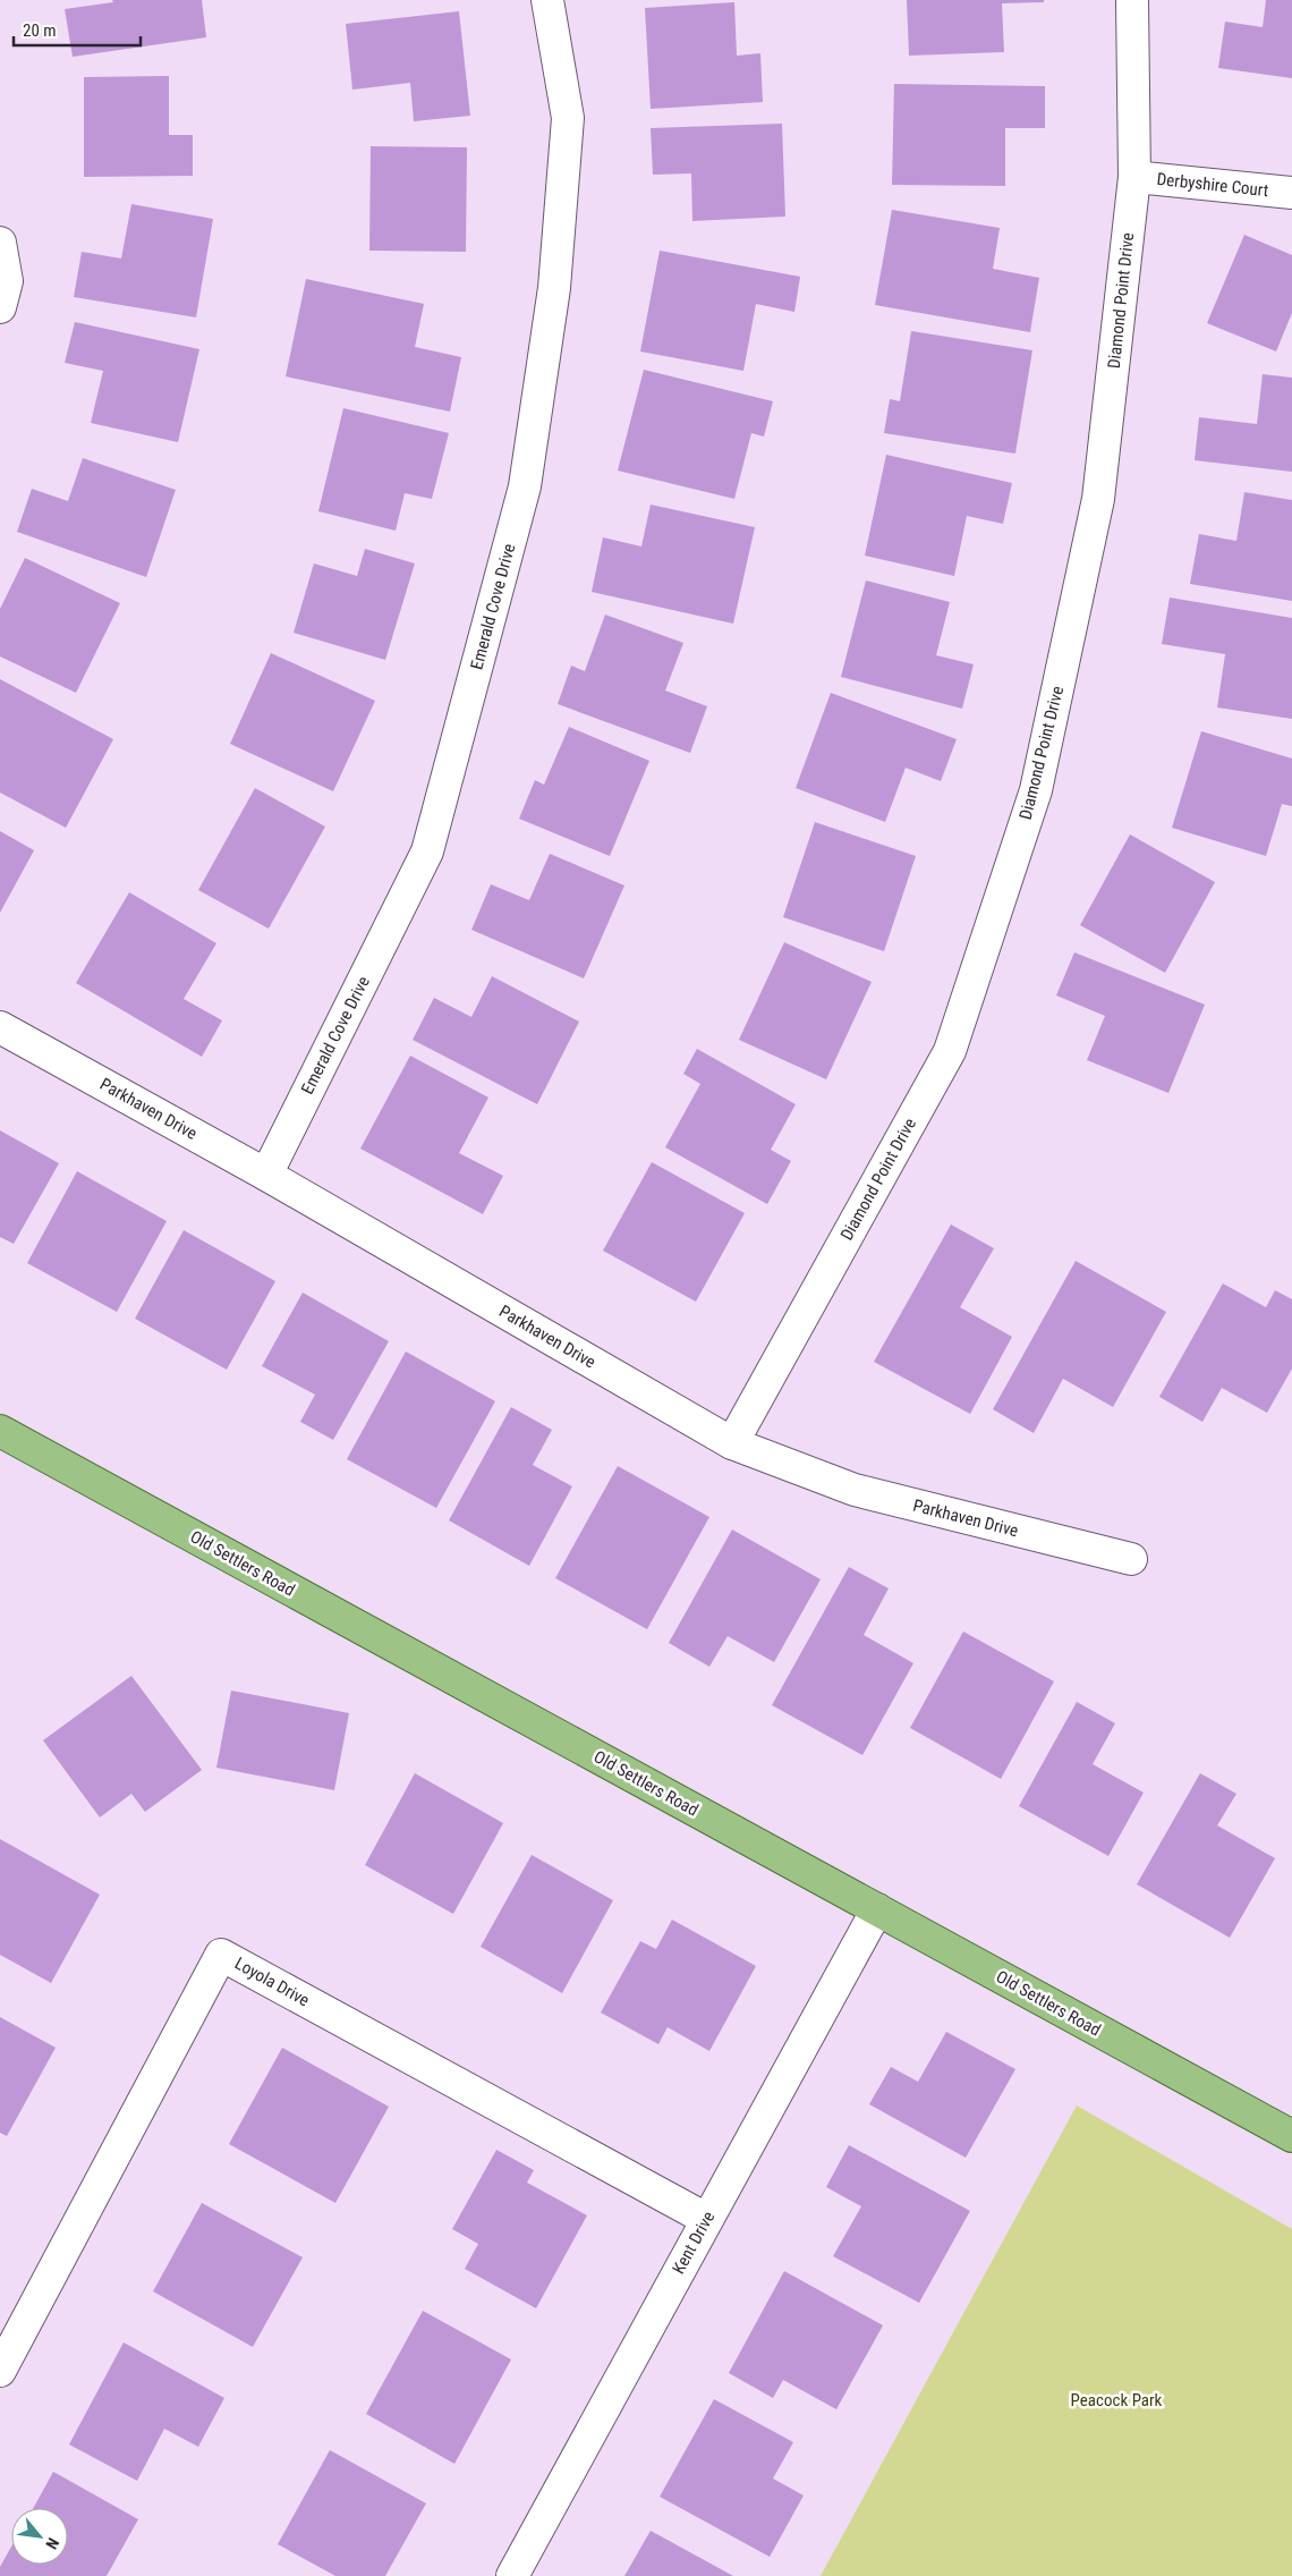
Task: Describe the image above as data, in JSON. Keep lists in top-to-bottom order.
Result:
{
  "streets": {
    "main road": ["Old Settlers Road"],
    "street": [
      "Derbyshire Court",
      "Diamond Point Drive",
      "Emerald Cove Drive",
      "Parkhaven Drive",
      "Loyola Drive",
      "Kent Drive"
    ]
  },
  "crossings": [
    ["Derbyshire Court", "Diamond Point Drive"],
    ["Diamond Point Drive", "Parkhaven Drive"],
    ["Emerald Cove Drive", "Parkhaven Drive"],
    ["Old Settlers Road", "Kent Drive"],
    ["Loyola Drive", "Kent Drive"]
  ],
  "parks": ["Peacock Park"],
  "scale_bar": "20 m",
  "north": "bottom right"
}
